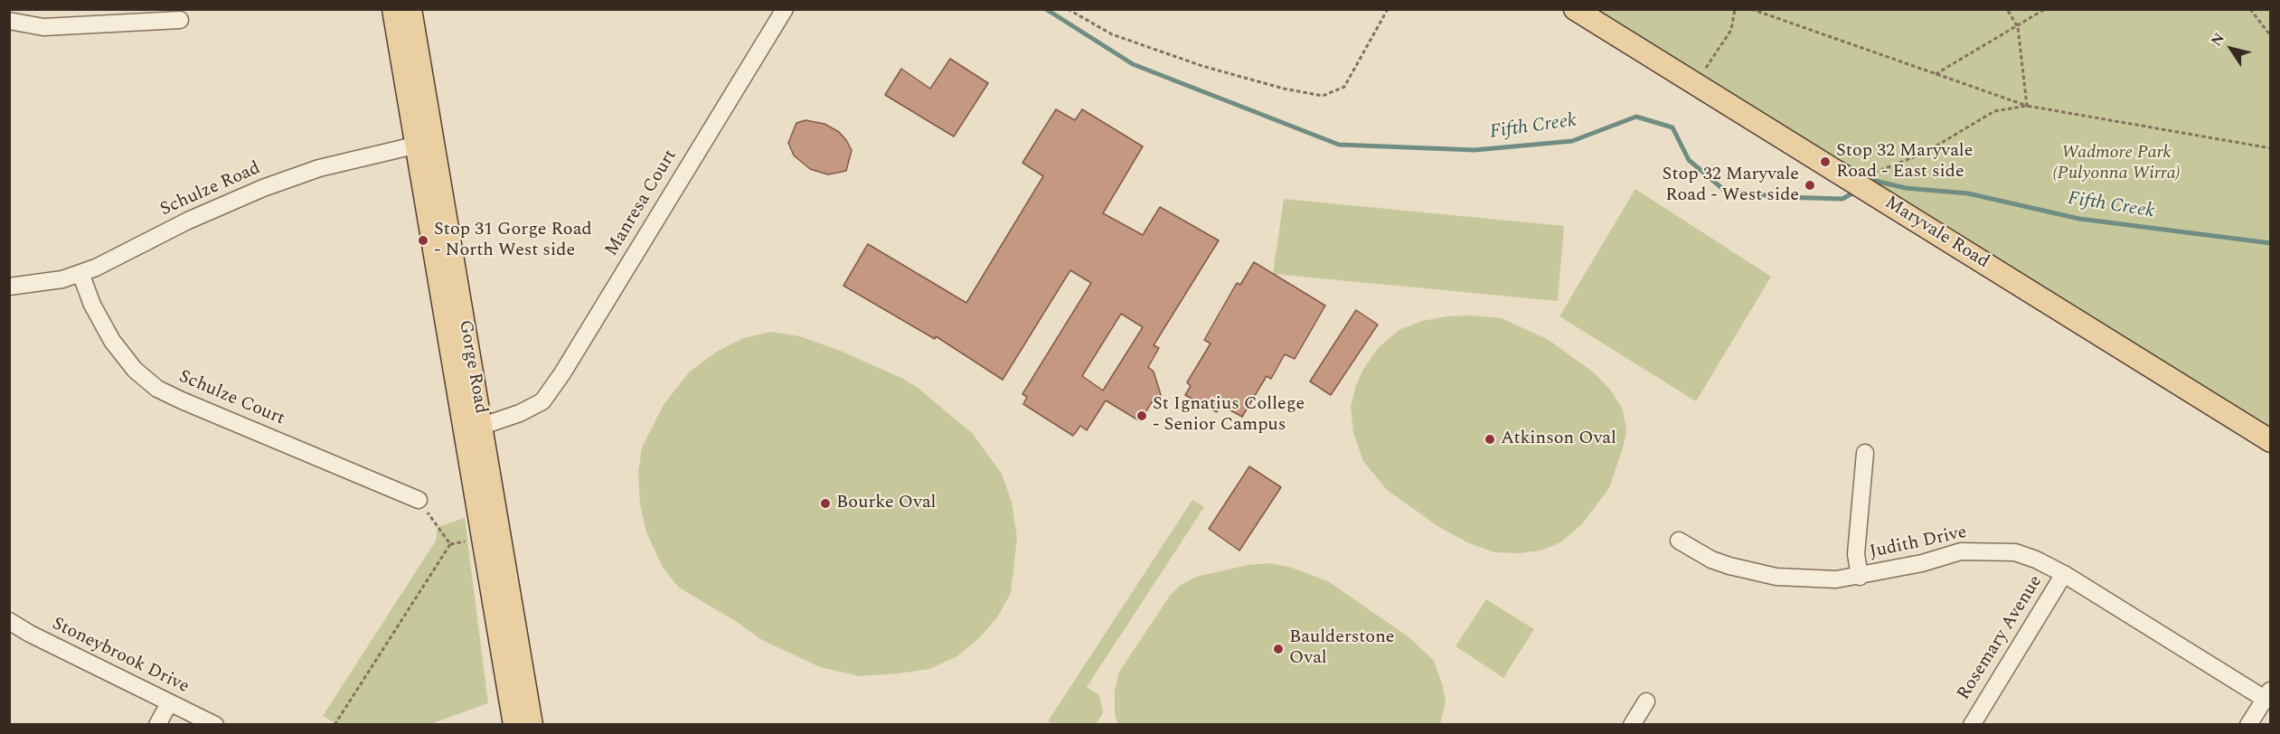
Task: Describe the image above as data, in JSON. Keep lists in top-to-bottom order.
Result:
{
  "streets": {
    "main road": ["Maryvale Road", "Gorge Road"],
    "street": [
      "Schulze Road",
      "Manresa Court",
      "Schulze Court",
      "Judith Drive",
      "Rosemary Avenue",
      "Stoneybrook Drive"
    ]
  },
  "crossings": [
    ["Schulze Road", "Gorge Road"],
    ["Schulze Road", "Schulze Court"],
    ["Manresa Court", "Gorge Road"],
    ["Judith Drive", "Rosemary Avenue"]
  ],
  "water": ["Fifth Creek"],
  "parks": ["Wadmore Park (Pulyonna Wirra)"],
  "places": [
    "Stop 32 Maryvale Road - East side",
    "Stop 32 Maryvale Road - West side",
    "Stop 31 Gorge Road - North West side",
    "St Ignatius College - Senior Campus",
    "Atkinson Oval",
    "Bourke Oval",
    "Baulderstone Oval"
  ],
  "north": "top left"
}
